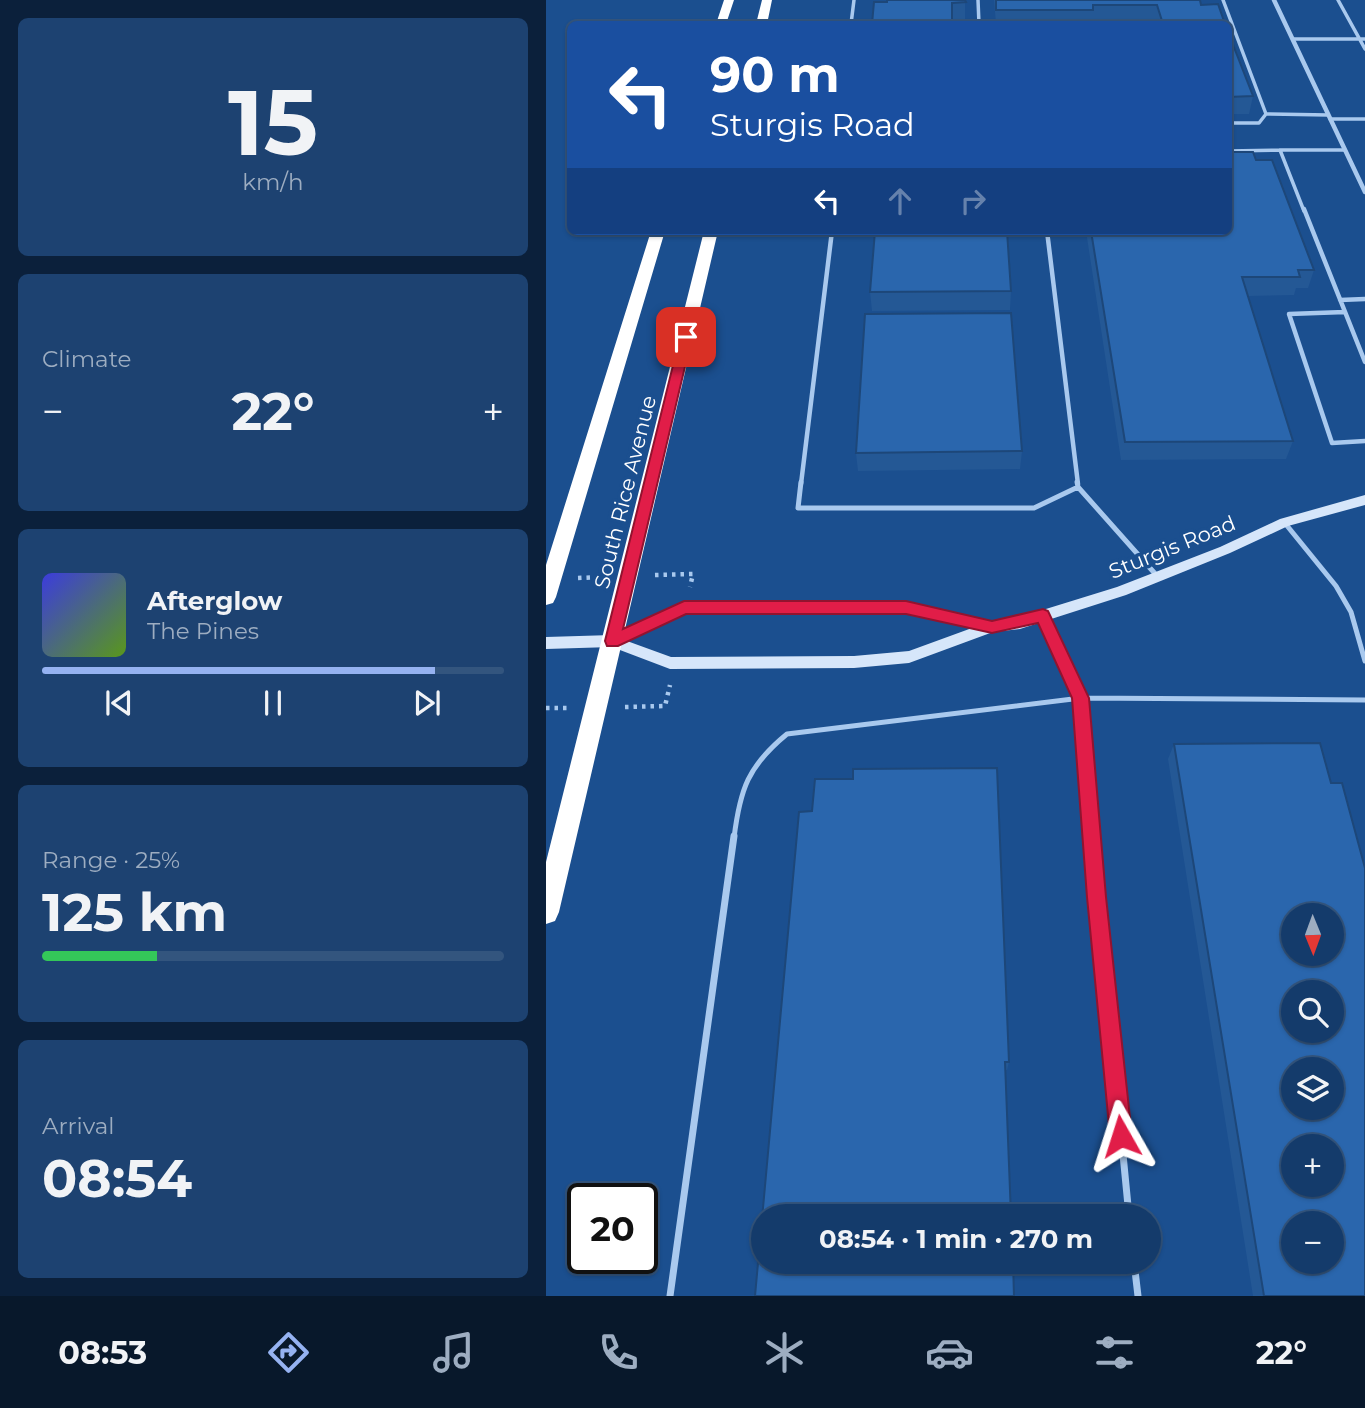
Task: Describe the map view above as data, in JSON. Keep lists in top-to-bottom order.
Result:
{
  "streets": {
    "highway": ["South Rice Avenue"],
    "street": ["Sturgis Road"]
  },
  "crossings": [
    ["South Rice Avenue", "Sturgis Road"]
  ],
  "north": "bottom",
  "page": {
    "tile": [
      ["15", "km/h"],
      "Climate",
      ["Range · 25%", "125 km"],
      ["Arrival", "08:54"]
    ],
    "turn": ["90 m", "Sturgis Road"],
    "heat": ["−", "22°", "+"],
    "song": ["Afterglow", "The Pines"],
    "map_buttons": ["+", "−"],
    "limit": "20",
    "trip": "08:54 · 1 min · 270 m",
    "tabs": ["08:53", "22°"]
  }
}
